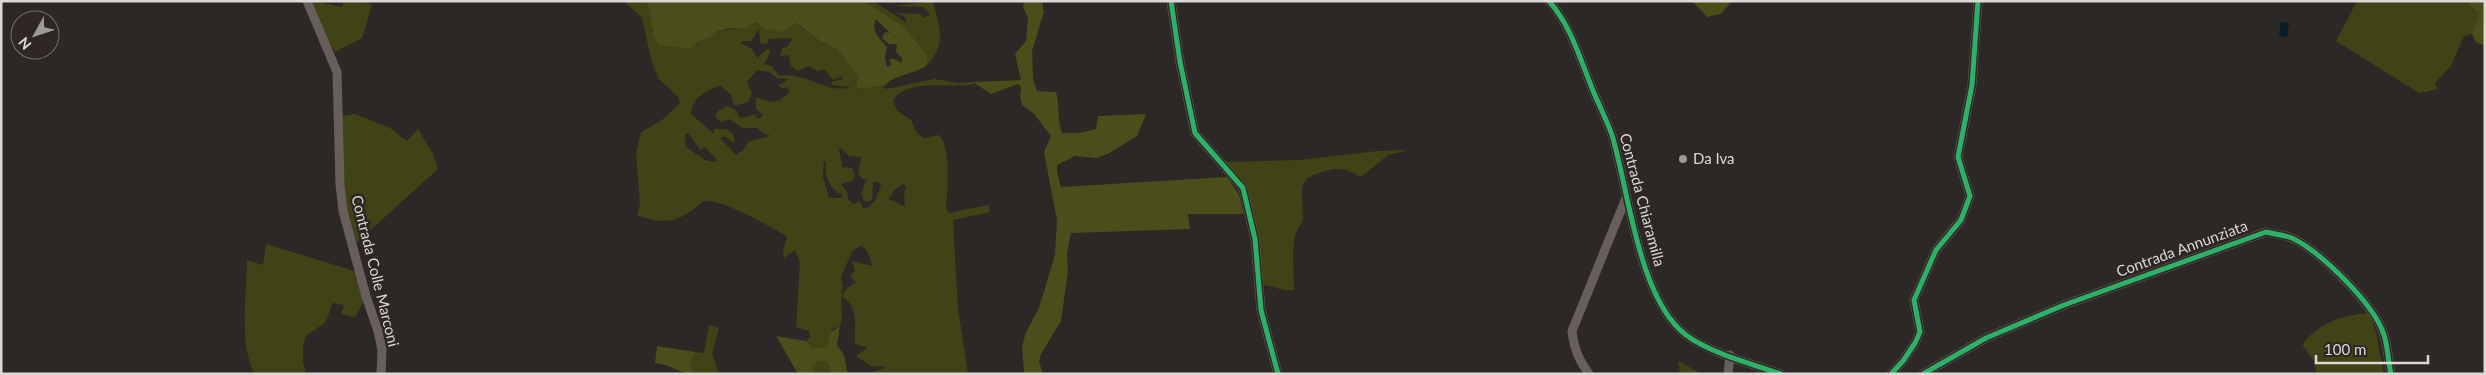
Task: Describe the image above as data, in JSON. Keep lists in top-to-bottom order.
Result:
{
  "streets": {
    "street": ["Contrada Chiaramilla", "Contrada Annunziata", "Contrada Colle Marconi"]
  },
  "places": ["Da Iva"],
  "scale_bar": "100 m",
  "north": "bottom left"
}
